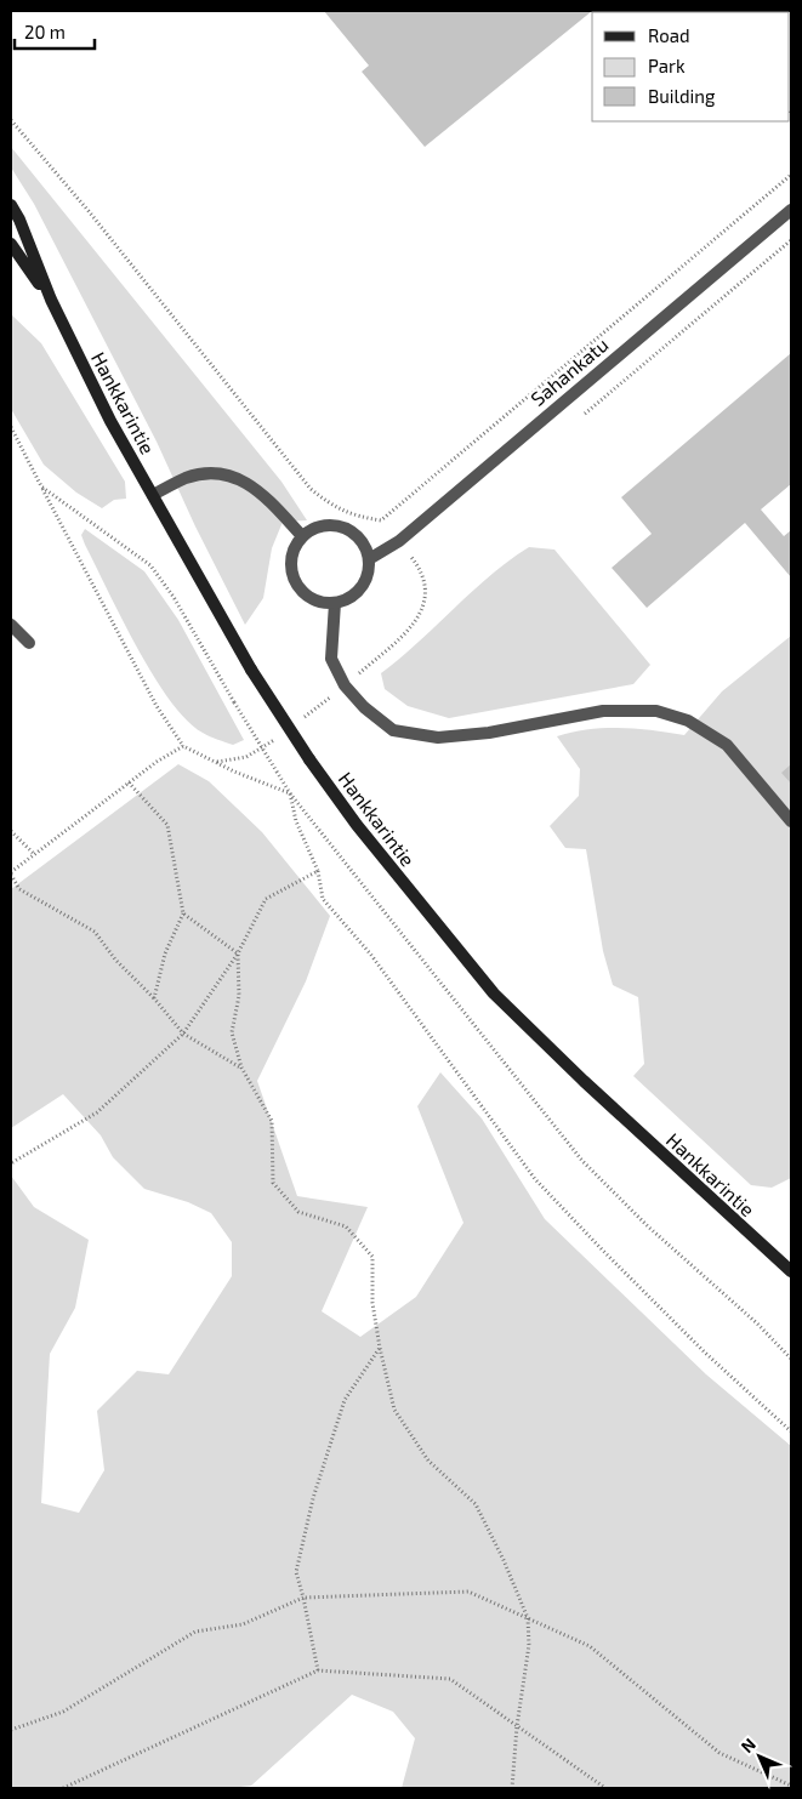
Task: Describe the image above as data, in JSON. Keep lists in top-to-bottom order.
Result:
{
  "streets": {
    "main road": ["Hankkarintie"],
    "street": ["Sahankatu"]
  },
  "legend": ["Road", "Park", "Building"],
  "scale_bar": "20 m",
  "north": "top left"
}
